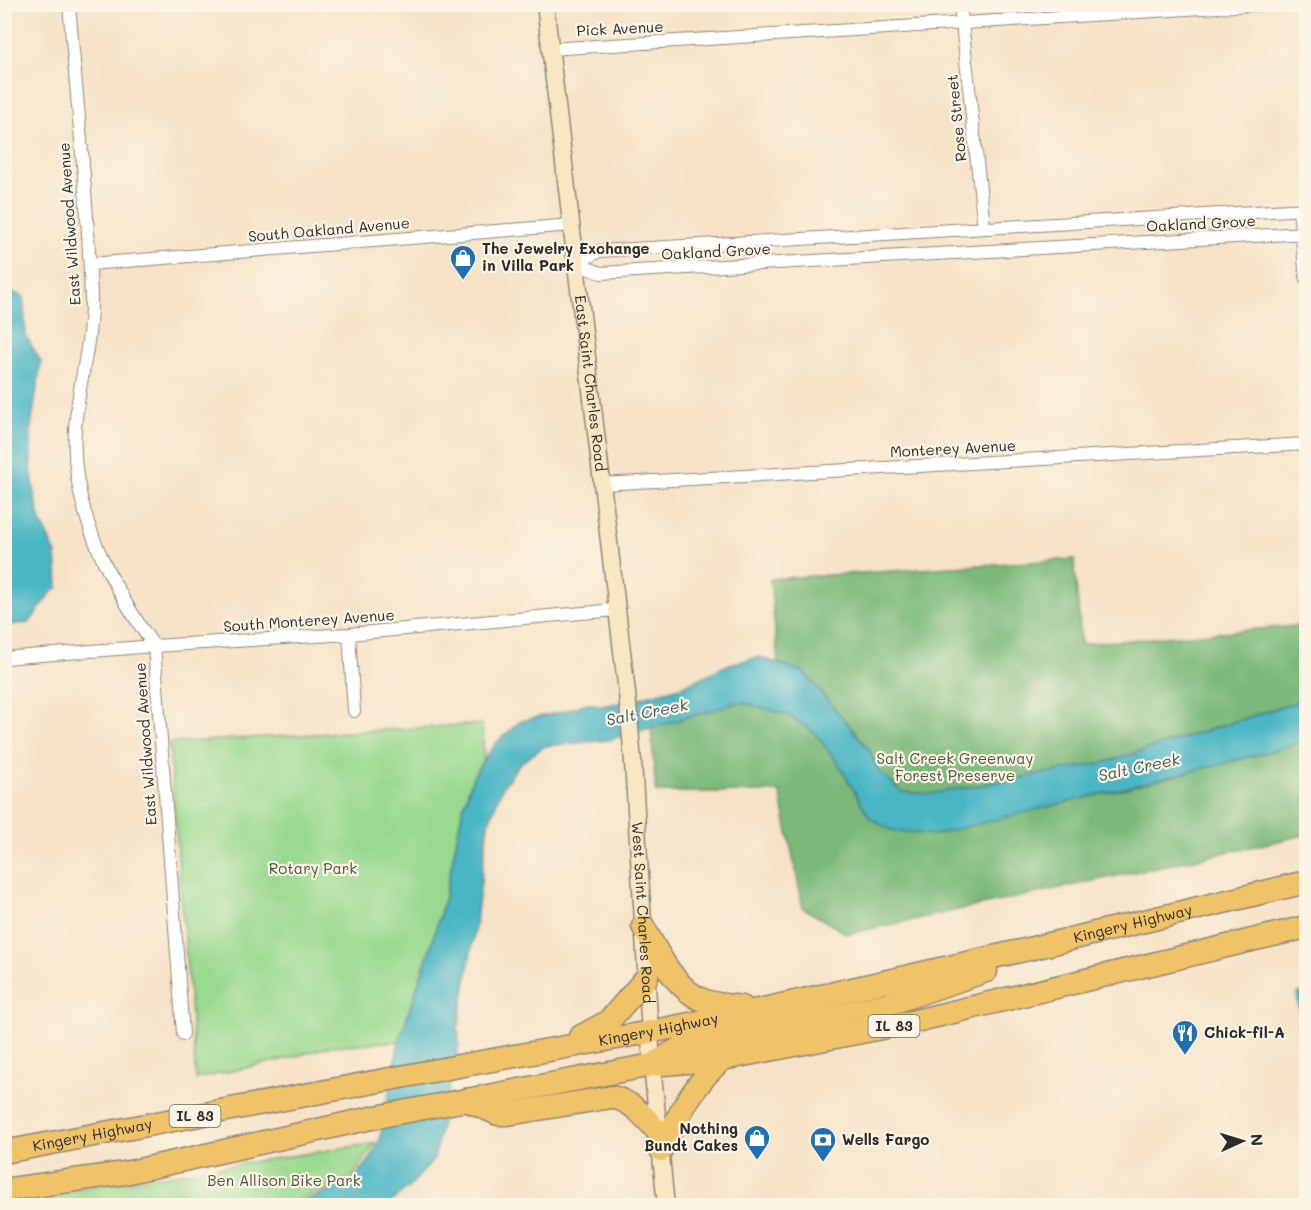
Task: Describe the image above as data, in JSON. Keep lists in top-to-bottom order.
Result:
{
  "streets": {
    "highway": ["Kingery Highway", "IL 83"],
    "main road": ["East Saint Charles Road", "West Saint Charles Road"],
    "street": [
      "Pick Avenue",
      "Rose Street",
      "East Wildwood Avenue",
      "Oakland Grove",
      "South Oakland Avenue",
      "Monterey Avenue",
      "South Monterey Avenue"
    ]
  },
  "crossings": [
    ["Pick Avenue", "Rose Street"],
    ["Pick Avenue", "East Saint Charles Road"],
    ["Rose Street", "Oakland Grove"],
    ["East Wildwood Avenue", "South Oakland Avenue"],
    ["East Wildwood Avenue", "South Monterey Avenue"],
    ["Oakland Grove", "East Saint Charles Road"],
    ["South Oakland Avenue", "East Saint Charles Road"],
    ["East Saint Charles Road", "Monterey Avenue"],
    ["East Saint Charles Road", "South Monterey Avenue"],
    ["East Saint Charles Road", "West Saint Charles Road"],
    ["West Saint Charles Road", "Kingery Highway"],
    ["West Saint Charles Road", "IL 83"]
  ],
  "water": ["Salt Creek"],
  "parks": ["Salt Creek Greenway Forest Preserve", "Rotary Park", "Ben Allison Bike Park"],
  "places": {
    "shop": ["The Jewelry Exchange in Villa Park", "Nothing Bundt Cakes"],
    "restaurant": ["Chick-fil-A"],
    "bank": ["Wells Fargo"]
  },
  "north": "right"
}
